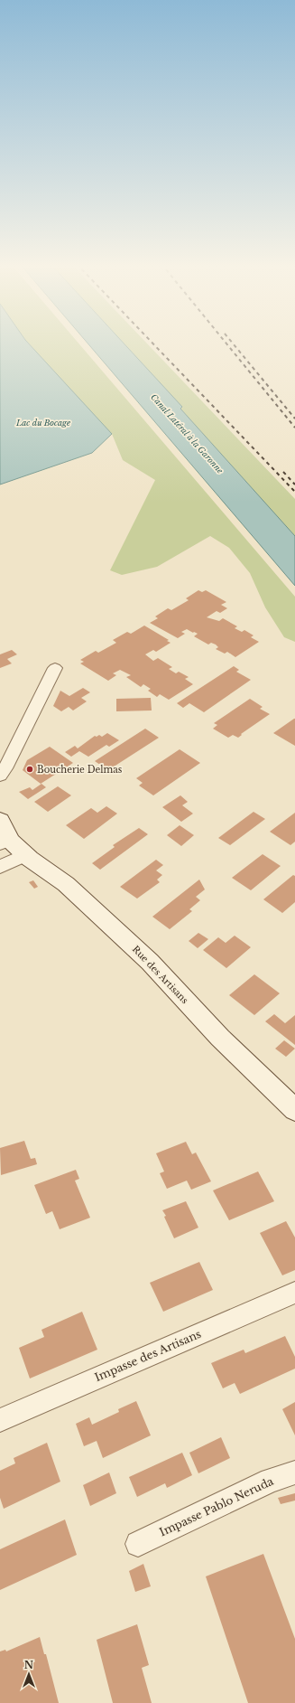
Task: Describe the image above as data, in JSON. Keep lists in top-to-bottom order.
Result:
{
  "streets": {
    "street": ["Rue des Artisans", "Impasse des Artisans", "Impasse Pablo Neruda"]
  },
  "water": ["Lac du Bocage", "Canal Latéral à la Garonne"],
  "places": ["Boucherie Delmas"],
  "north": "top"
}
